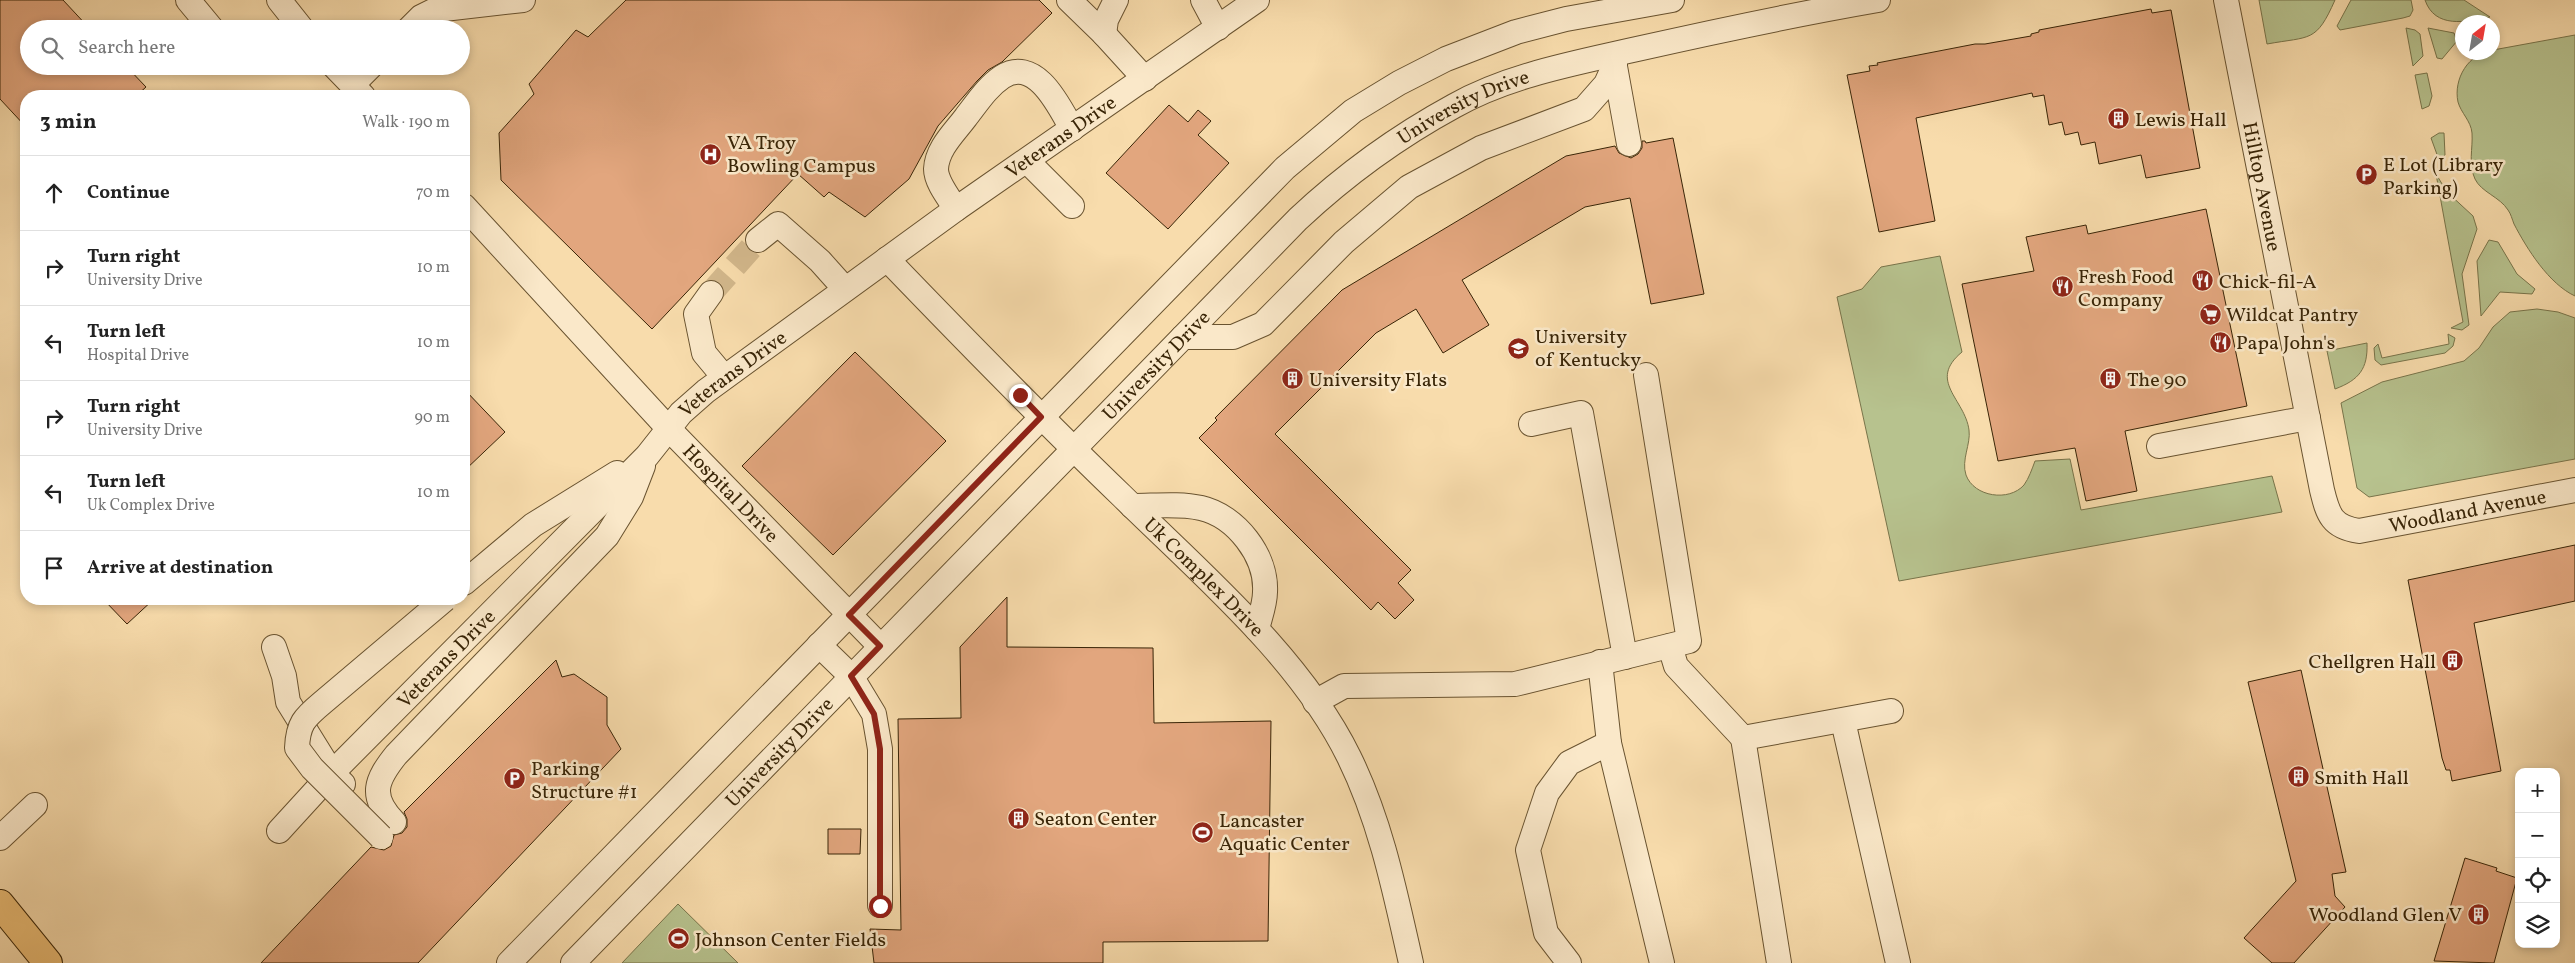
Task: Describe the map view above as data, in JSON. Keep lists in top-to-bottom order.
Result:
{
  "streets": {
    "street": [
      "University Drive",
      "Veterans Drive",
      "Hilltop Avenue",
      "Hospital Drive",
      "Woodland Avenue",
      "Uk Complex Drive"
    ]
  },
  "crossings": [
    ["University Drive", "Hospital Drive"],
    ["University Drive", "Uk Complex Drive"],
    ["Veterans Drive", "Hospital Drive"],
    ["Veterans Drive", "Uk Complex Drive"],
    ["Hilltop Avenue", "Woodland Avenue"]
  ],
  "places": {
    "building": [
      "Lewis Hall",
      "University Flats",
      "The 90",
      "Chellgren Hall",
      "Smith Hall",
      "Seaton Center",
      "Woodland Glen V"
    ],
    "hospital": ["VA Troy Bowling Campus"],
    "parking": ["E Lot (Library Parking)", "Parking Structure #1"],
    "restaurant": ["Chick-fil-A", "Fresh Food Company", "Papa John's"],
    "supermarket": ["Wildcat Pantry"],
    "school or university": ["University of Kentucky"],
    "sports": ["Lancaster Aquatic Center", "Johnson Center Fields"]
  },
  "north": "top right",
  "page": {
    "search": "Search here",
    "heading": ["3 min", "Walk · 190 m"],
    "list": [
      ["Continue", "70 m"],
      ["Turn right", "University Drive", "10 m"],
      ["Turn left", "Hospital Drive", "10 m"],
      ["Turn right", "University Drive", "90 m"],
      ["Turn left", "Uk Complex Drive", "10 m"],
      "Arrive at destination"
    ],
    "map_buttons": ["+", "−"]
  }
}
